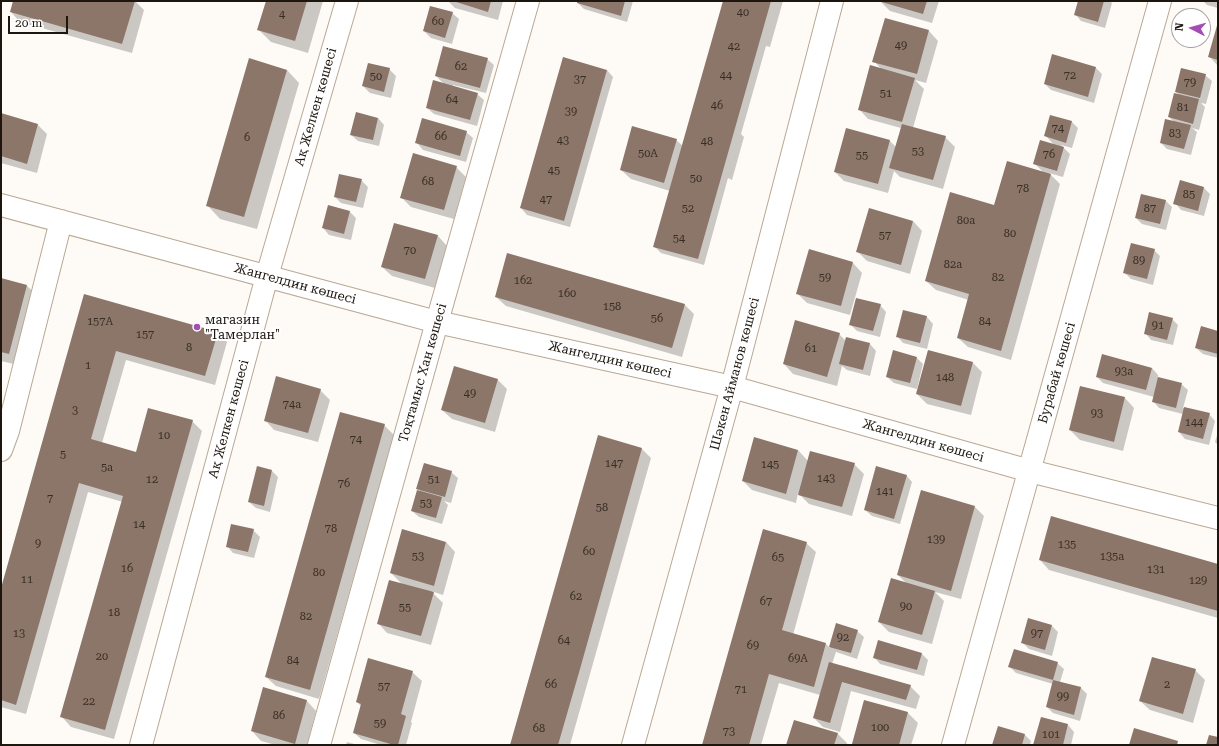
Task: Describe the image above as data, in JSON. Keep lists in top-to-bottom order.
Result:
{
  "streets": {
    "street": [
      "Ақ Желкен көшесі",
      "Жангелдин көшесі",
      "Тоқтамыс Хан көшесі",
      "Бурабай көшесі",
      "Шәкен Айманов көшесі"
    ]
  },
  "crossings": [
    ["Ақ Желкен көшесі", "Жангелдин көшесі"],
    ["Жангелдин көшесі", "Тоқтамыс Хан көшесі"],
    ["Жангелдин көшесі", "Бурабай көшесі"],
    ["Жангелдин көшесі", "Шәкен Айманов көшесі"]
  ],
  "places": ["магазин \"Тамерлан\""],
  "house_numbers": [
    "40",
    "4",
    "60",
    "49",
    "42",
    "62",
    "44",
    "72",
    "50",
    "37",
    "79",
    "51",
    "64",
    "46",
    "81",
    "39",
    "74",
    "83",
    "66",
    "6",
    "43",
    "48",
    "53",
    "50А",
    "76",
    "55",
    "45",
    "50",
    "68",
    "78",
    "85",
    "47",
    "52",
    "87",
    "80а",
    "80",
    "57",
    "54",
    "70",
    "89",
    "82а",
    "59",
    "82",
    "162",
    "160",
    "158",
    "56",
    "157А",
    "84",
    "91",
    "157",
    "8",
    "61",
    "1",
    "93а",
    "148",
    "49",
    "74а",
    "3",
    "93",
    "144",
    "10",
    "74",
    "5",
    "147",
    "145",
    "5а",
    "143",
    "12",
    "51",
    "76",
    "141",
    "7",
    "53",
    "58",
    "14",
    "78",
    "139",
    "9",
    "135",
    "60",
    "53",
    "135а",
    "65",
    "16",
    "131",
    "80",
    "11",
    "129",
    "62",
    "67",
    "90",
    "55",
    "18",
    "82",
    "13",
    "97",
    "92",
    "64",
    "69",
    "20",
    "69А",
    "84",
    "66",
    "2",
    "57",
    "71",
    "99",
    "22",
    "86",
    "59",
    "100",
    "68",
    "73",
    "101"
  ],
  "scale_bar": "20 m",
  "north": "left"
}
